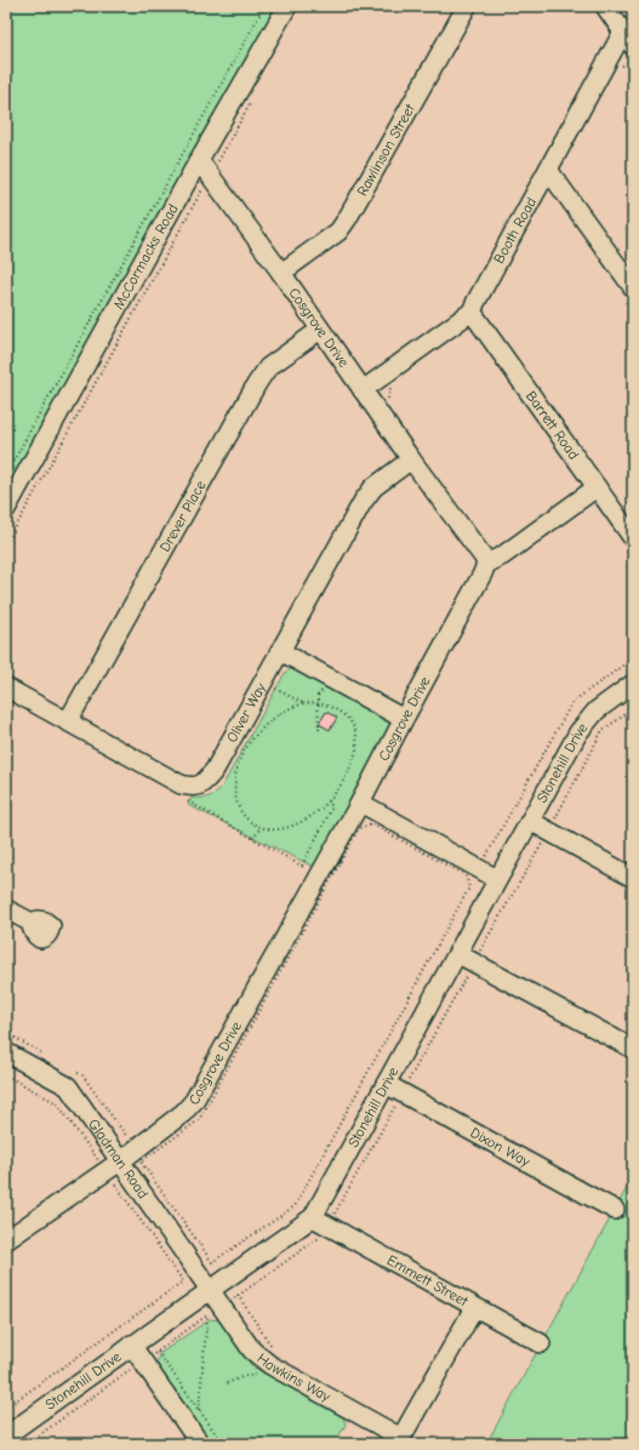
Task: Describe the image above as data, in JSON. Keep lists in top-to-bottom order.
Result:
{
  "streets": {
    "street": [
      "Rawlinson Street",
      "Booth Road",
      "McCormacks Road",
      "Cosgrove Drive",
      "Barrett Road",
      "Drever Place",
      "Oliver Way",
      "Stonehill Drive",
      "Dixon Way",
      "Gladman Road",
      "Emmett Street",
      "Hawkins Way"
    ]
  },
  "crossings": [
    ["Rawlinson Street", "Cosgrove Drive"],
    ["Booth Road", "Barrett Road"],
    ["McCormacks Road", "Cosgrove Drive"],
    ["Cosgrove Drive", "Drever Place"],
    ["Cosgrove Drive", "Oliver Way"],
    ["Cosgrove Drive", "Gladman Road"],
    ["Drever Place", "Oliver Way"],
    ["Stonehill Drive", "Dixon Way"],
    ["Stonehill Drive", "Gladman Road"],
    ["Stonehill Drive", "Emmett Street"],
    ["Stonehill Drive", "Hawkins Way"],
    ["Gladman Road", "Hawkins Way"]
  ]
}
